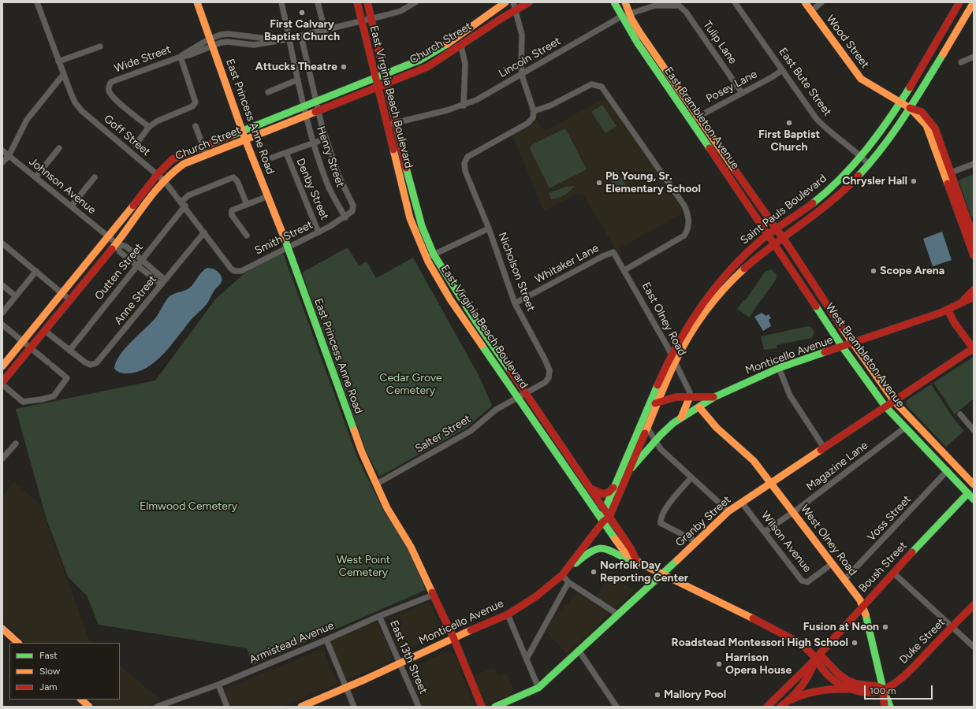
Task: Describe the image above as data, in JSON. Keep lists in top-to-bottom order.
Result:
{
  "streets": {
    "main road": [
      "Wood Street",
      "Church Street",
      "East Virginia Beach Boulevard",
      "East Princess Anne Road",
      "East Brambleton Avenue",
      "Saint Pauls Boulevard",
      "Monticello Avenue",
      "West Brambleton Avenue",
      "Granby Street",
      "West Olney Road",
      "Boush Street",
      "Duke Street"
    ],
    "street": [
      "Tulip Lane",
      "Lincoln Street",
      "Wide Street",
      "East Bute Street",
      "Posey Lane",
      "Goff Street",
      "Henry Street",
      "Johnson Avenue",
      "Denby Street",
      "Smith Street",
      "Whitaker Lane",
      "Outten Street",
      "Nicholson Street",
      "Anne Street",
      "East Olney Road",
      "Salter Street",
      "Magazine Lane",
      "Voss Street",
      "Wilson Avenue",
      "Armistead Avenue",
      "East 13th Street"
    ]
  },
  "crossings": [
    ["Wood Street", "Saint Pauls Boulevard"],
    ["Tulip Lane", "Lincoln Street"],
    ["Tulip Lane", "Posey Lane"],
    ["Church Street", "East Virginia Beach Boulevard"],
    ["Church Street", "East Princess Anne Road"],
    ["Church Street", "Goff Street"],
    ["Church Street", "Henry Street"],
    ["Church Street", "Johnson Avenue"],
    ["Church Street", "Anne Street"],
    ["Lincoln Street", "East Virginia Beach Boulevard"],
    ["Lincoln Street", "East Brambleton Avenue"],
    ["Wide Street", "East Virginia Beach Boulevard"],
    ["Wide Street", "East Princess Anne Road"],
    ["Wide Street", "Henry Street"],
    ["East Bute Street", "Posey Lane"],
    ["East Bute Street", "Saint Pauls Boulevard"],
    ["Posey Lane", "East Brambleton Avenue"],
    ["East Virginia Beach Boulevard", "Monticello Avenue"],
    ["East Virginia Beach Boulevard", "Salter Street"],
    ["East Virginia Beach Boulevard", "Granby Street"],
    ["East Virginia Beach Boulevard", "Boush Street"],
    ["East Princess Anne Road", "Smith Street"],
    ["East Princess Anne Road", "Monticello Avenue"],
    ["East Princess Anne Road", "Salter Street"],
    ["East Princess Anne Road", "Armistead Avenue"],
    ["East Brambleton Avenue", "Saint Pauls Boulevard"],
    ["East Brambleton Avenue", "West Brambleton Avenue"],
    ["Goff Street", "Smith Street"],
    ["Goff Street", "Outten Street"],
    ["Goff Street", "Anne Street"],
    ["Henry Street", "Smith Street"],
    ["Denby Street", "Smith Street"],
    ["Saint Pauls Boulevard", "East Olney Road"],
    ["Saint Pauls Boulevard", "Monticello Avenue"],
    ["Saint Pauls Boulevard", "West Brambleton Avenue"],
    ["Whitaker Lane", "Nicholson Street"],
    ["Whitaker Lane", "East Olney Road"],
    ["Outten Street", "Anne Street"],
    ["Nicholson Street", "Salter Street"],
    ["East Olney Road", "Monticello Avenue"],
    ["Monticello Avenue", "West Brambleton Avenue"],
    ["Monticello Avenue", "East 13th Street"],
    ["West Brambleton Avenue", "Magazine Lane"],
    ["West Brambleton Avenue", "Voss Street"],
    ["West Brambleton Avenue", "Granby Street"],
    ["West Brambleton Avenue", "Boush Street"],
    ["Magazine Lane", "West Olney Road"],
    ["Magazine Lane", "Wilson Avenue"],
    ["Voss Street", "West Olney Road"],
    ["Granby Street", "West Olney Road"],
    ["Granby Street", "Wilson Avenue"],
    ["West Olney Road", "Wilson Avenue"],
    ["West Olney Road", "Boush Street"],
    ["West Olney Road", "Duke Street"],
    ["Armistead Avenue", "East 13th Street"]
  ],
  "parks": ["Cedar Grove Cemetery", "Elmwood Cemetery", "West Point Cemetery"],
  "places": [
    "First Calvary Baptist Church",
    "Attucks Theatre",
    "First Baptist Church",
    "Chrysler Hall",
    "Pb Young, Sr. Elementary School",
    "Scope Arena",
    "Norfolk Day Reporting Center",
    "Fusion at Neon",
    "Roadstead Montessori High School",
    "Harrison Opera House",
    "Mallory Pool"
  ],
  "legend": ["Fast", "Slow", "Jam"],
  "scale_bar": "100 m"
}
